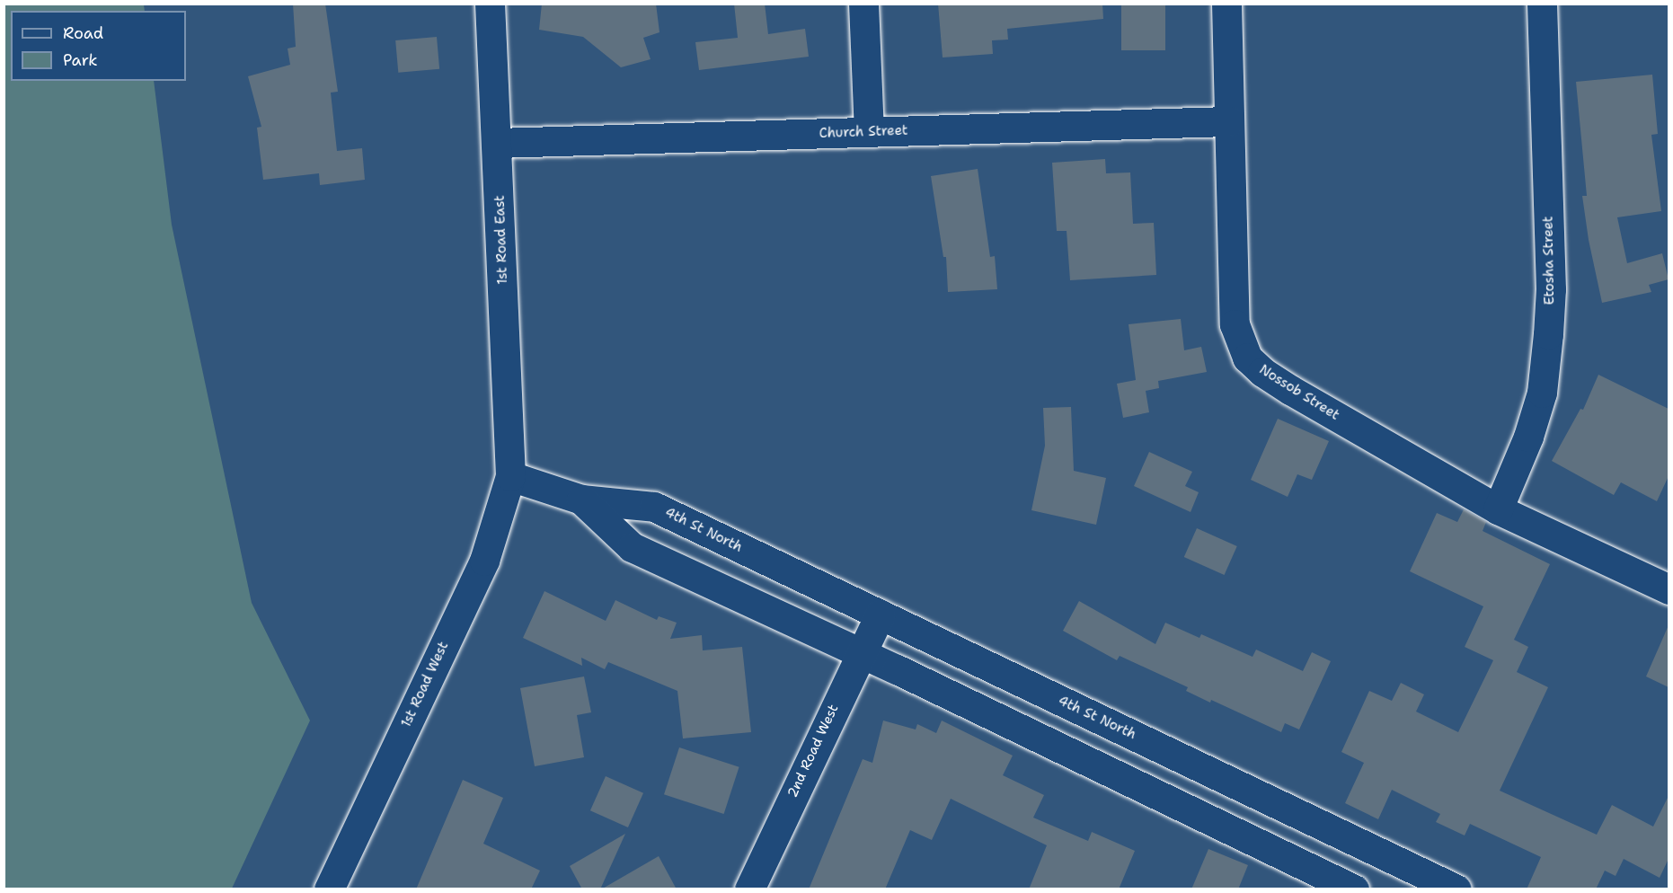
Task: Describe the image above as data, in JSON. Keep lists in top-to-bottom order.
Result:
{
  "streets": {
    "street": [
      "Church Street",
      "1st Road East",
      "Etosha Street",
      "Nossob Street",
      "4th St North",
      "1st Road West",
      "2nd Road West"
    ]
  },
  "crossings": [
    ["Church Street", "1st Road East"],
    ["Church Street", "Nossob Street"],
    ["1st Road East", "1st Road West"],
    ["Etosha Street", "Nossob Street"],
    ["4th St North", "2nd Road West"]
  ],
  "legend": ["Road", "Park"]
}
